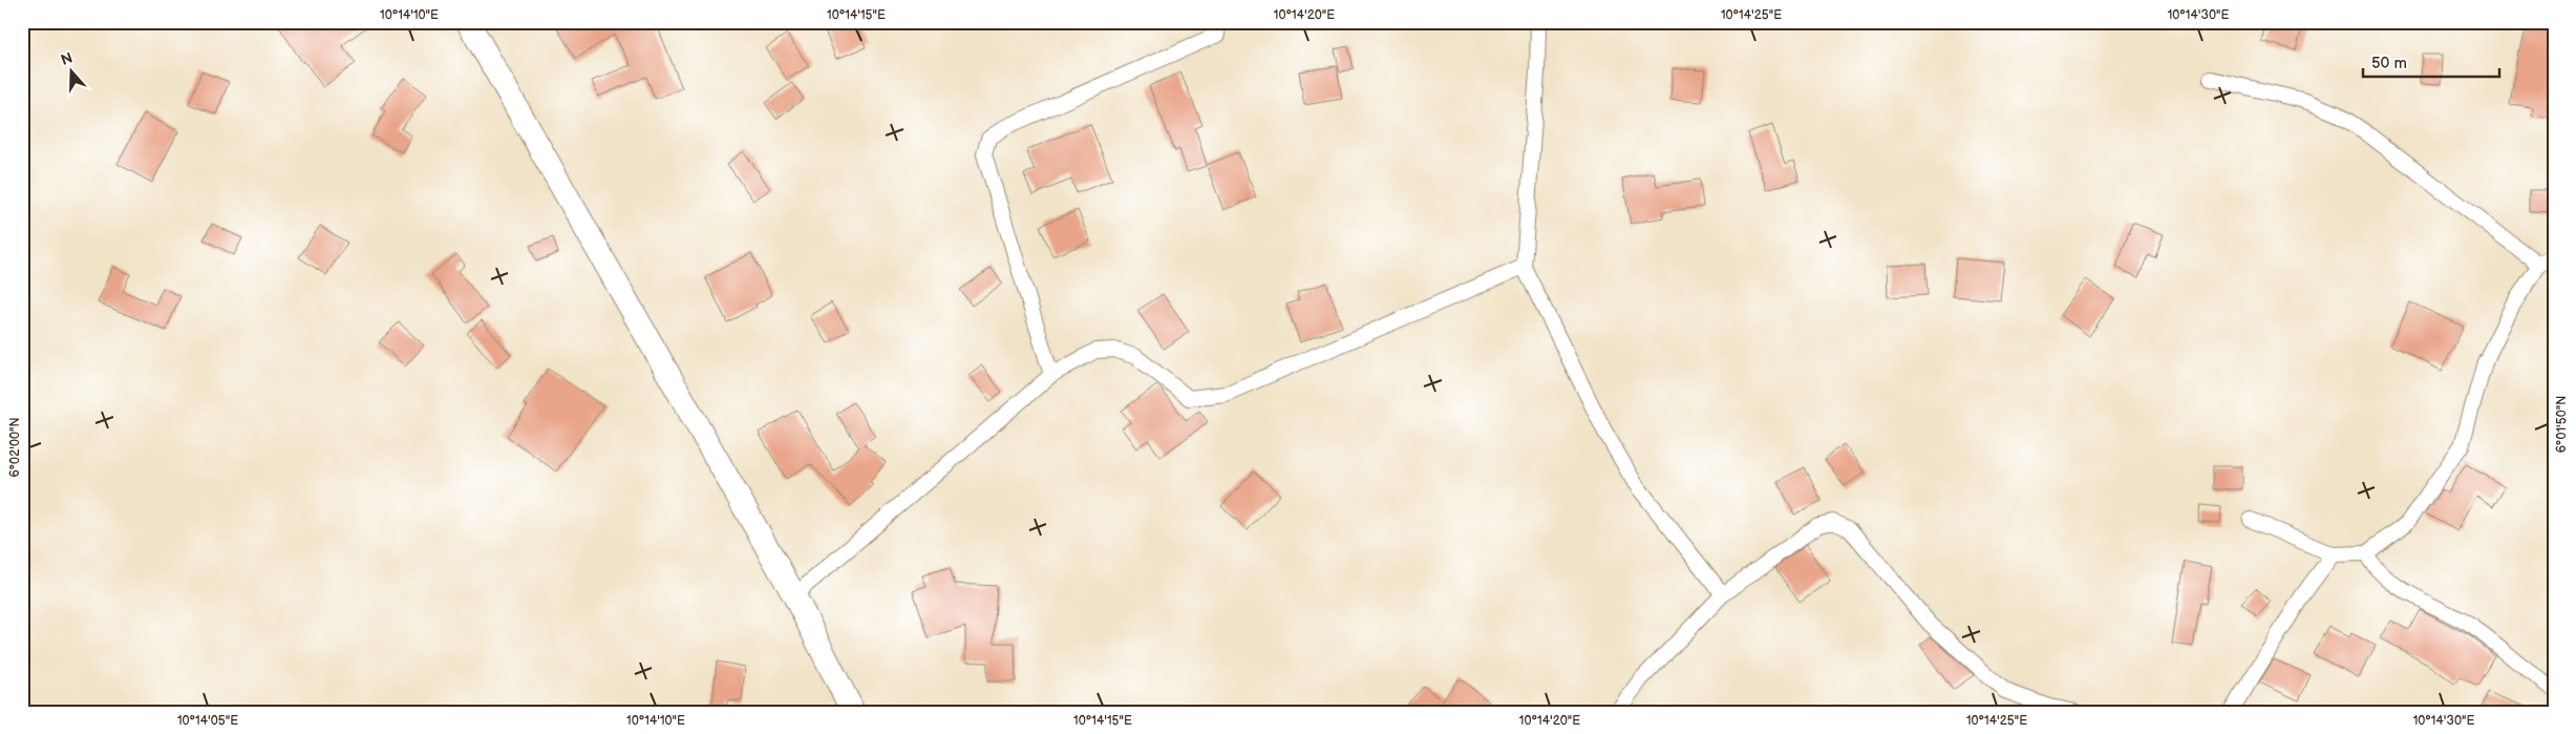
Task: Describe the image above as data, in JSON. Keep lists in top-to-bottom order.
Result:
{
  "scale_bar": "50 m",
  "north": "top",
  "coordinates": [
    "10°14'10\"E",
    "10°14'15\"E",
    "10°14'20\"E",
    "10°14'25\"E",
    "10°14'30\"E",
    "6°01'50\"N",
    "6°02'00\"N",
    "10°14'05\"E"
  ]
}
